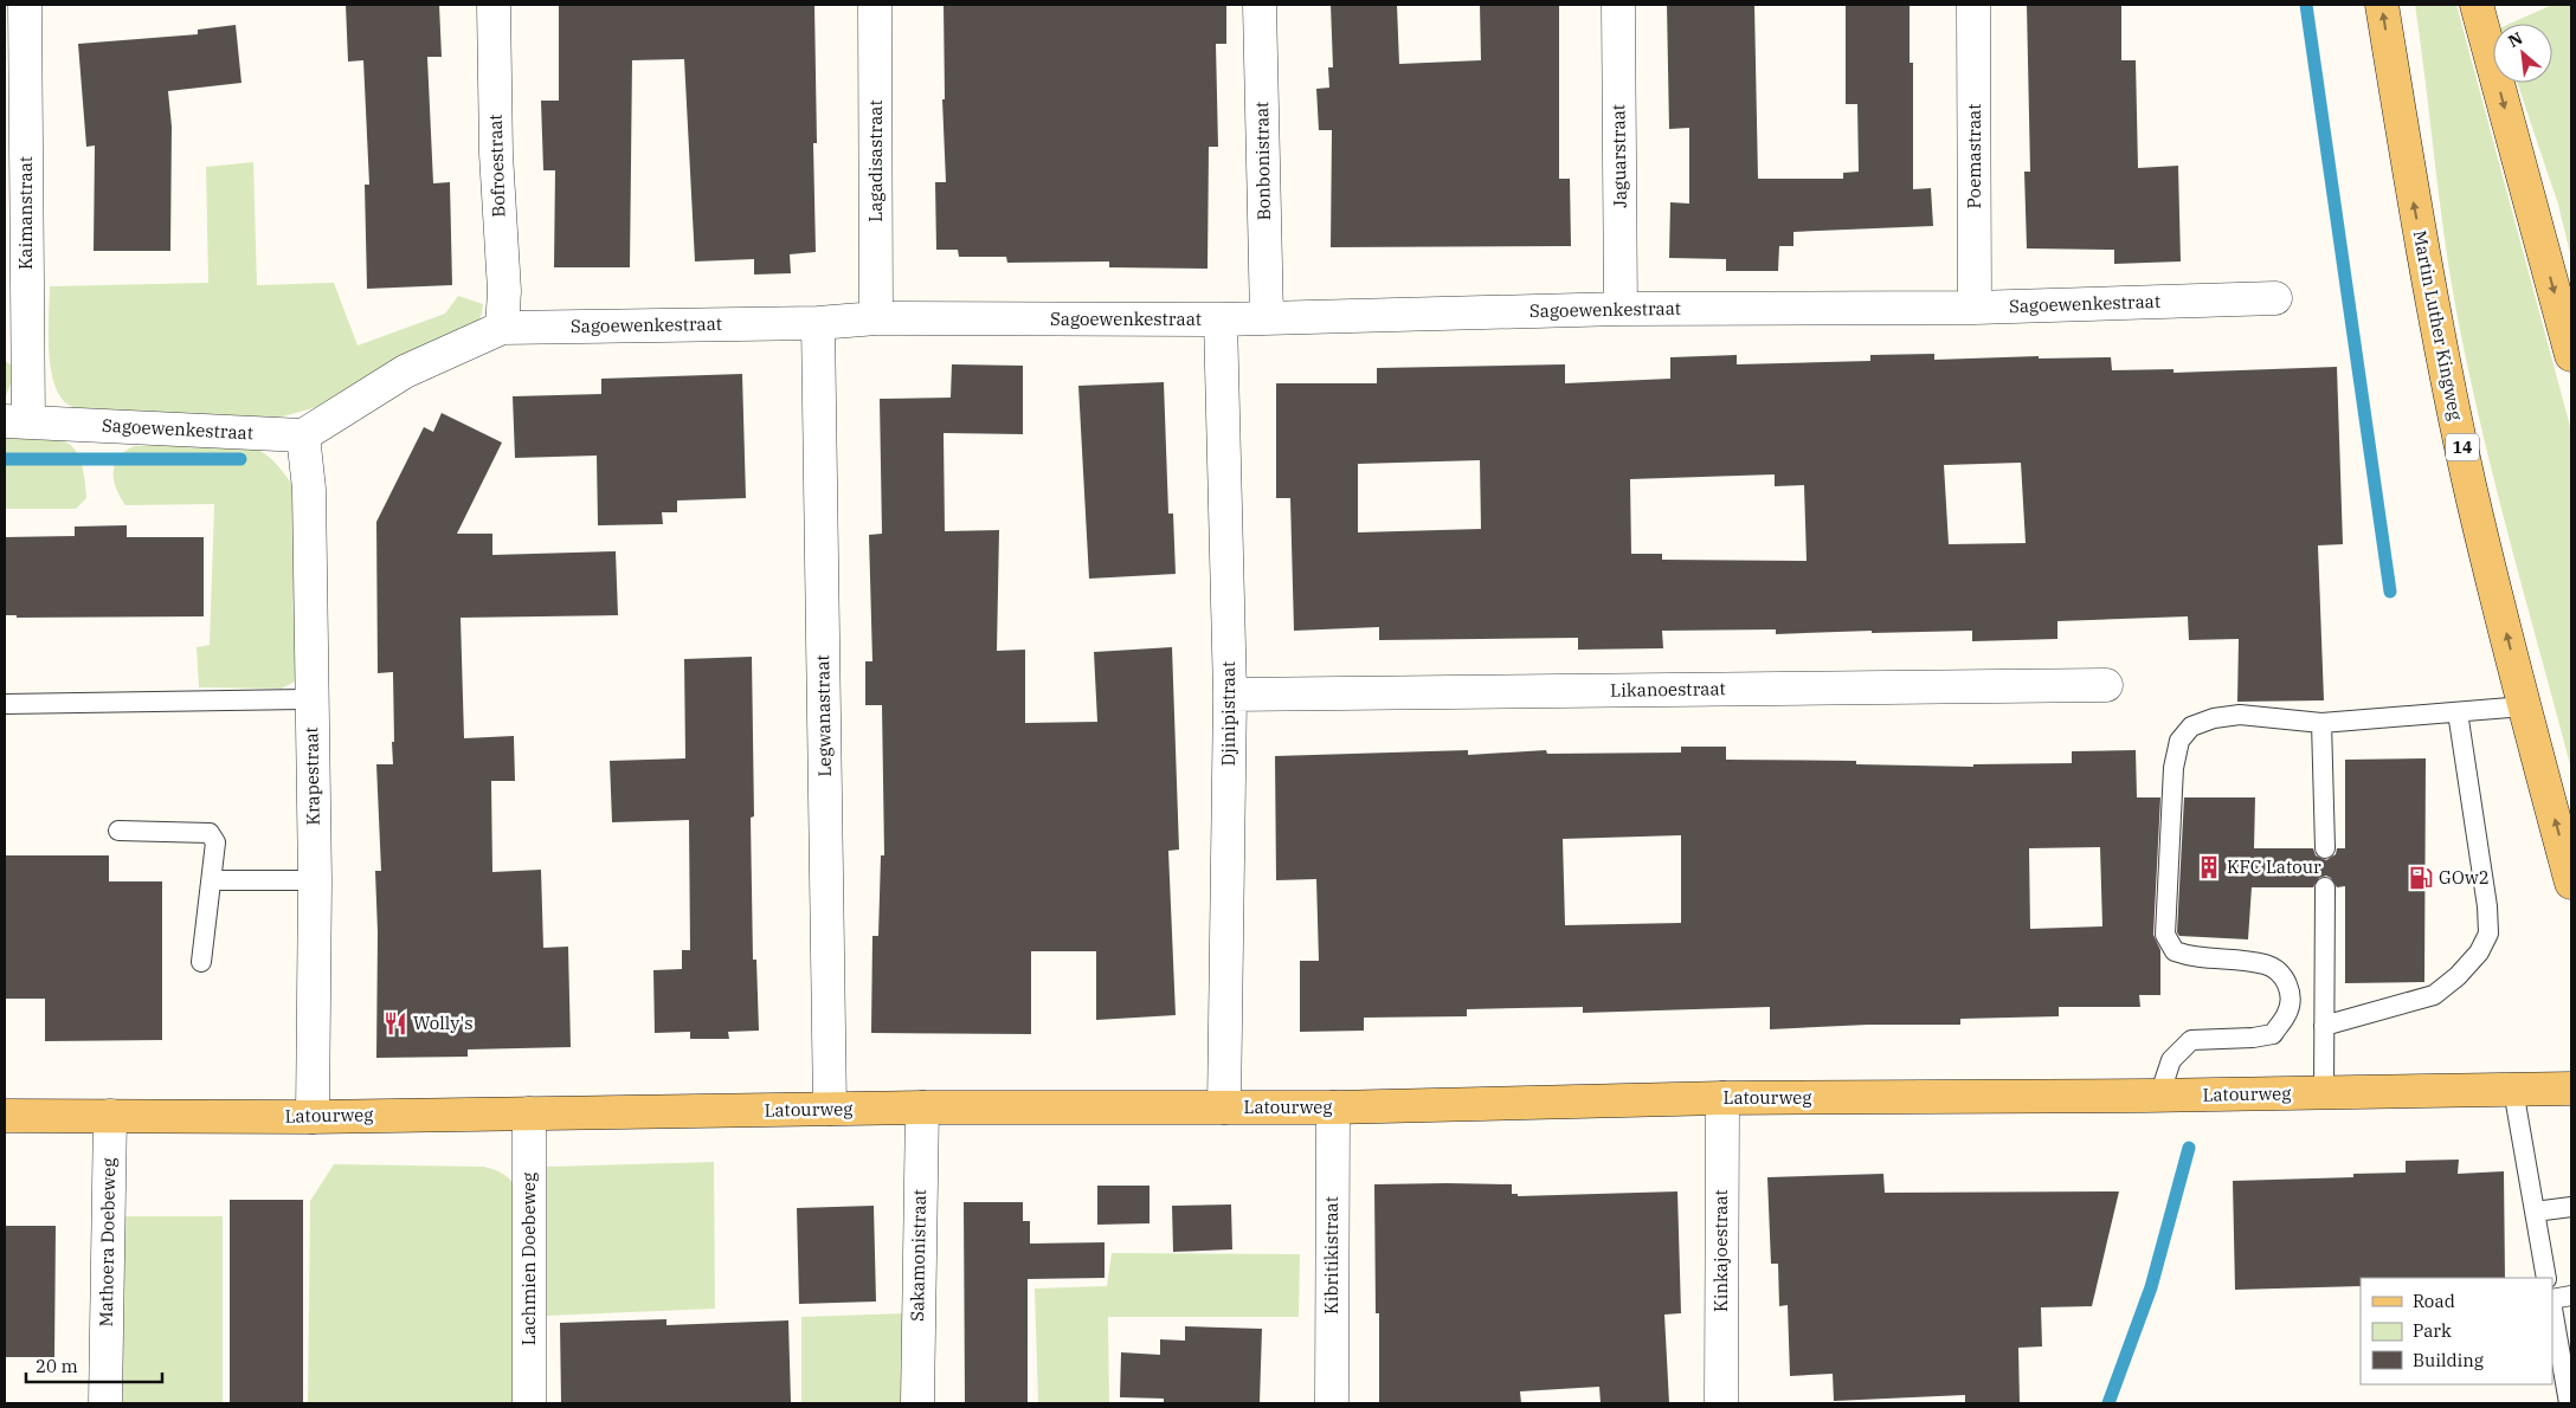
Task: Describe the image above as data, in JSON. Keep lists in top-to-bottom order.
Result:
{
  "streets": {
    "main road": ["Martin Luther Kingweg", "14", "Latourweg"],
    "street": [
      "Jaguarstraat",
      "Poemastraat",
      "Lagadisastraat",
      "Bonbonistraat",
      "Bofroestraat",
      "Kaimanstraat",
      "Sagoewenkestraat",
      "Likanoestraat",
      "Djinipistraat",
      "Legwanastraat",
      "Krapestraat",
      "Mathoera Doebeweg",
      "Kinkajoestraat",
      "Sakamonistraat",
      "Kibritikistraat",
      "Lachmien Doebeweg"
    ]
  },
  "crossings": [
    ["Jaguarstraat", "Sagoewenkestraat"],
    ["Poemastraat", "Sagoewenkestraat"],
    ["Lagadisastraat", "Sagoewenkestraat"],
    ["Bonbonistraat", "Sagoewenkestraat"],
    ["Bofroestraat", "Sagoewenkestraat"],
    ["Kaimanstraat", "Sagoewenkestraat"],
    ["Sagoewenkestraat", "Djinipistraat"],
    ["Sagoewenkestraat", "Legwanastraat"],
    ["Sagoewenkestraat", "Krapestraat"],
    ["Likanoestraat", "Djinipistraat"],
    ["Djinipistraat", "Latourweg"],
    ["Legwanastraat", "Latourweg"],
    ["Krapestraat", "Latourweg"],
    ["Latourweg", "Mathoera Doebeweg"],
    ["Latourweg", "Kinkajoestraat"],
    ["Latourweg", "Sakamonistraat"],
    ["Latourweg", "Kibritikistraat"],
    ["Latourweg", "Lachmien Doebeweg"]
  ],
  "places": {
    "building": ["KFC Latour"],
    "fuel station": ["GOw2"],
    "restaurant": ["Wolly's"]
  },
  "legend": ["Road", "Park", "Building"],
  "scale_bar": "20 m",
  "north": "top left"
}
